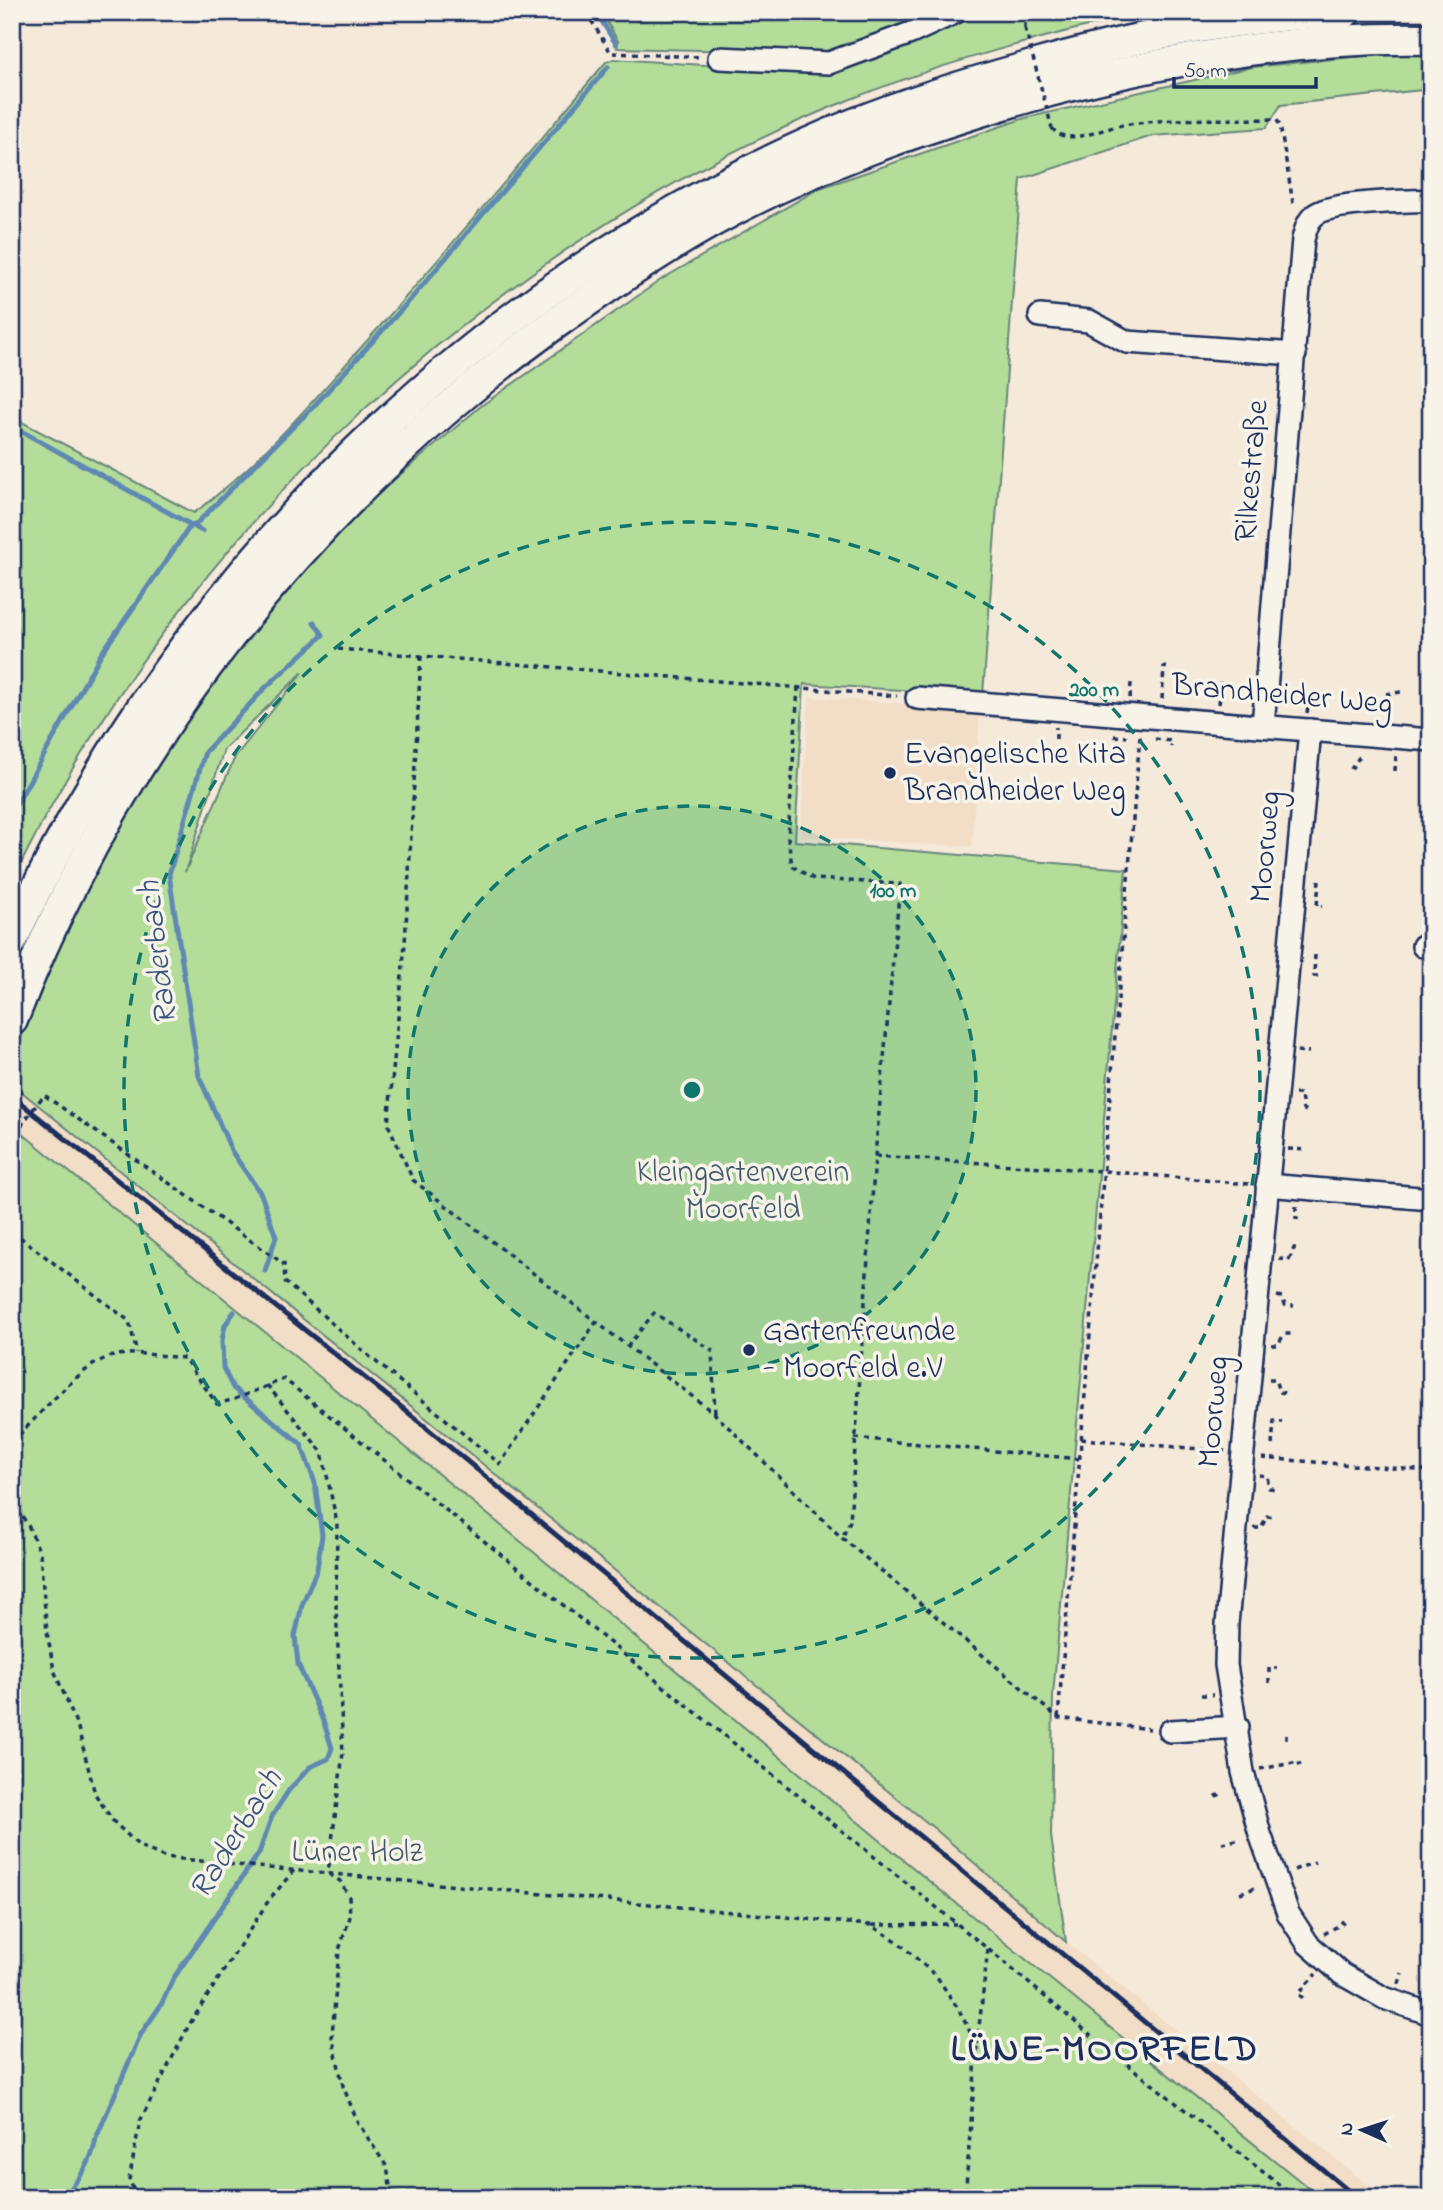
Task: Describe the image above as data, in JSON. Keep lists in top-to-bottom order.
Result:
{
  "streets": {
    "street": ["Rilkestraße", "Brandheider Weg", "Moorweg"]
  },
  "crossings": [
    ["Rilkestraße", "Brandheider Weg"],
    ["Brandheider Weg", "Moorweg"]
  ],
  "districts": ["LÜNE-MOORFELD"],
  "water": ["Raderbach"],
  "parks": ["Kleingartenverein Moorfeld", "Lüner Holz"],
  "places": ["Evangelische Kita Brandheider Weg", "Gartenfreunde - Moorfeld e.V"],
  "scale_bar": "50 m",
  "north": "left",
  "rings": ["200 m", "100 m"]
}
